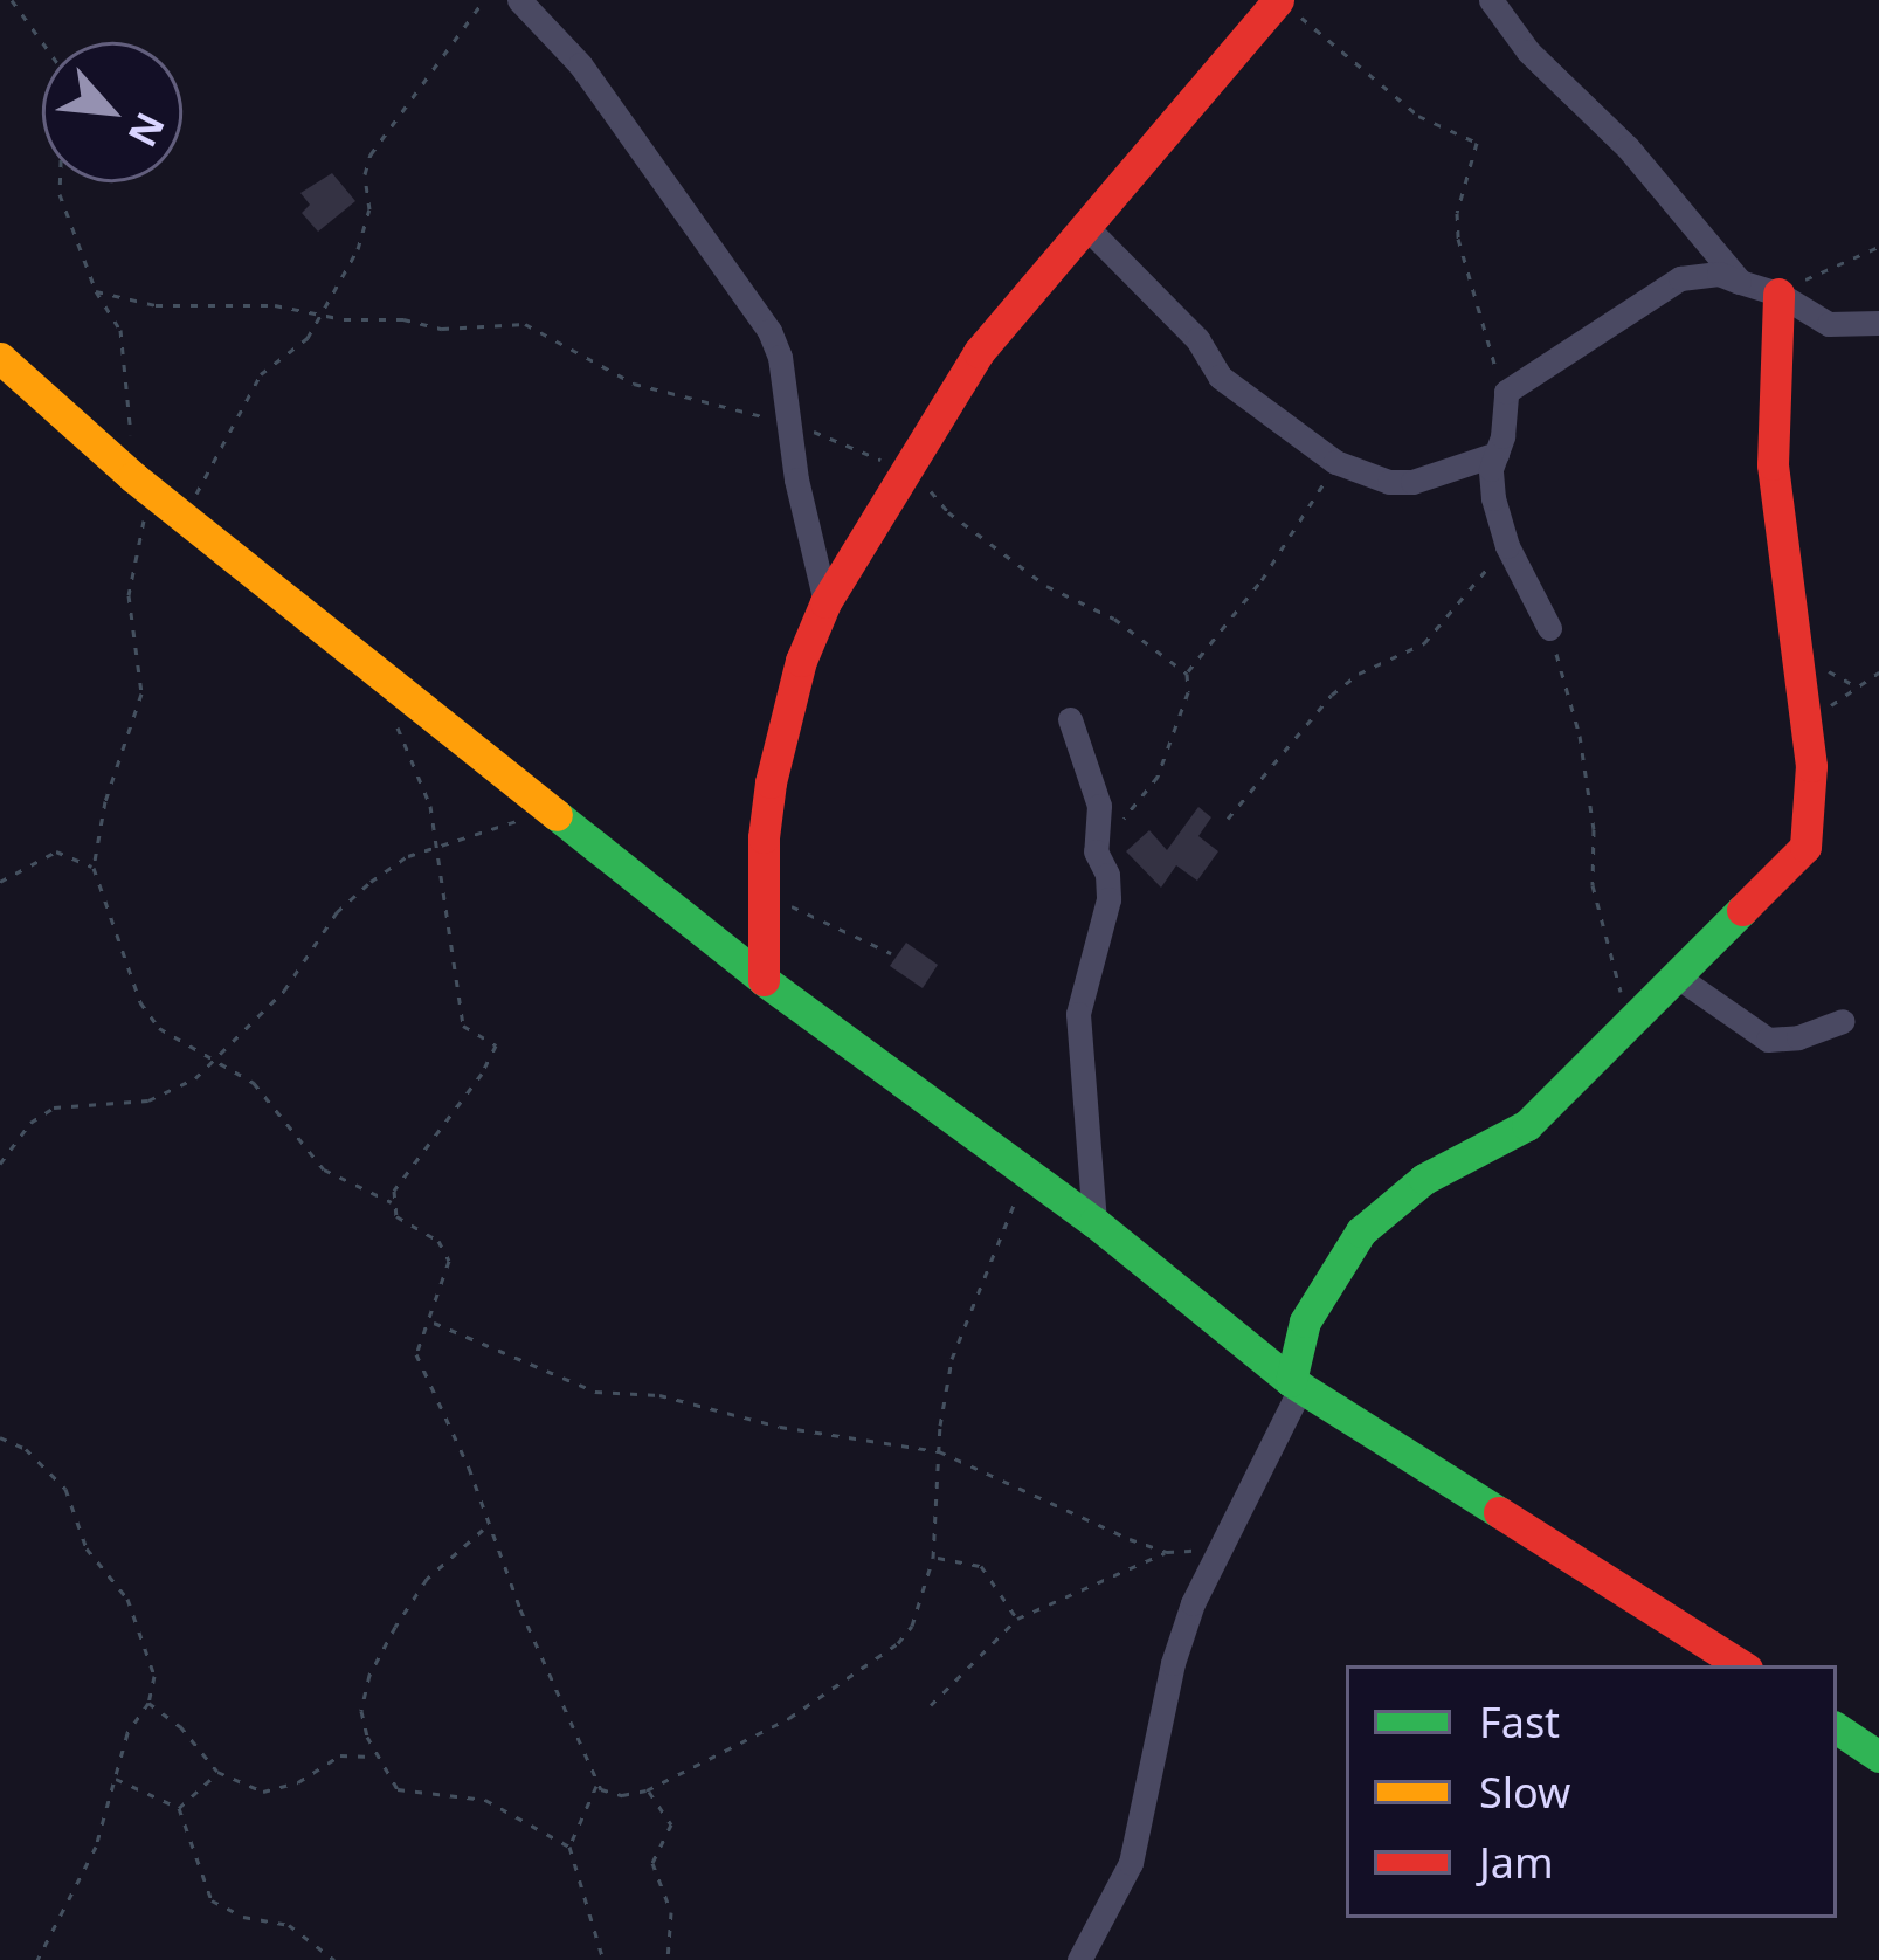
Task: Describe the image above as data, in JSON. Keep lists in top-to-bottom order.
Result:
{
  "legend": ["Fast", "Slow", "Jam"],
  "north": "bottom right"
}
